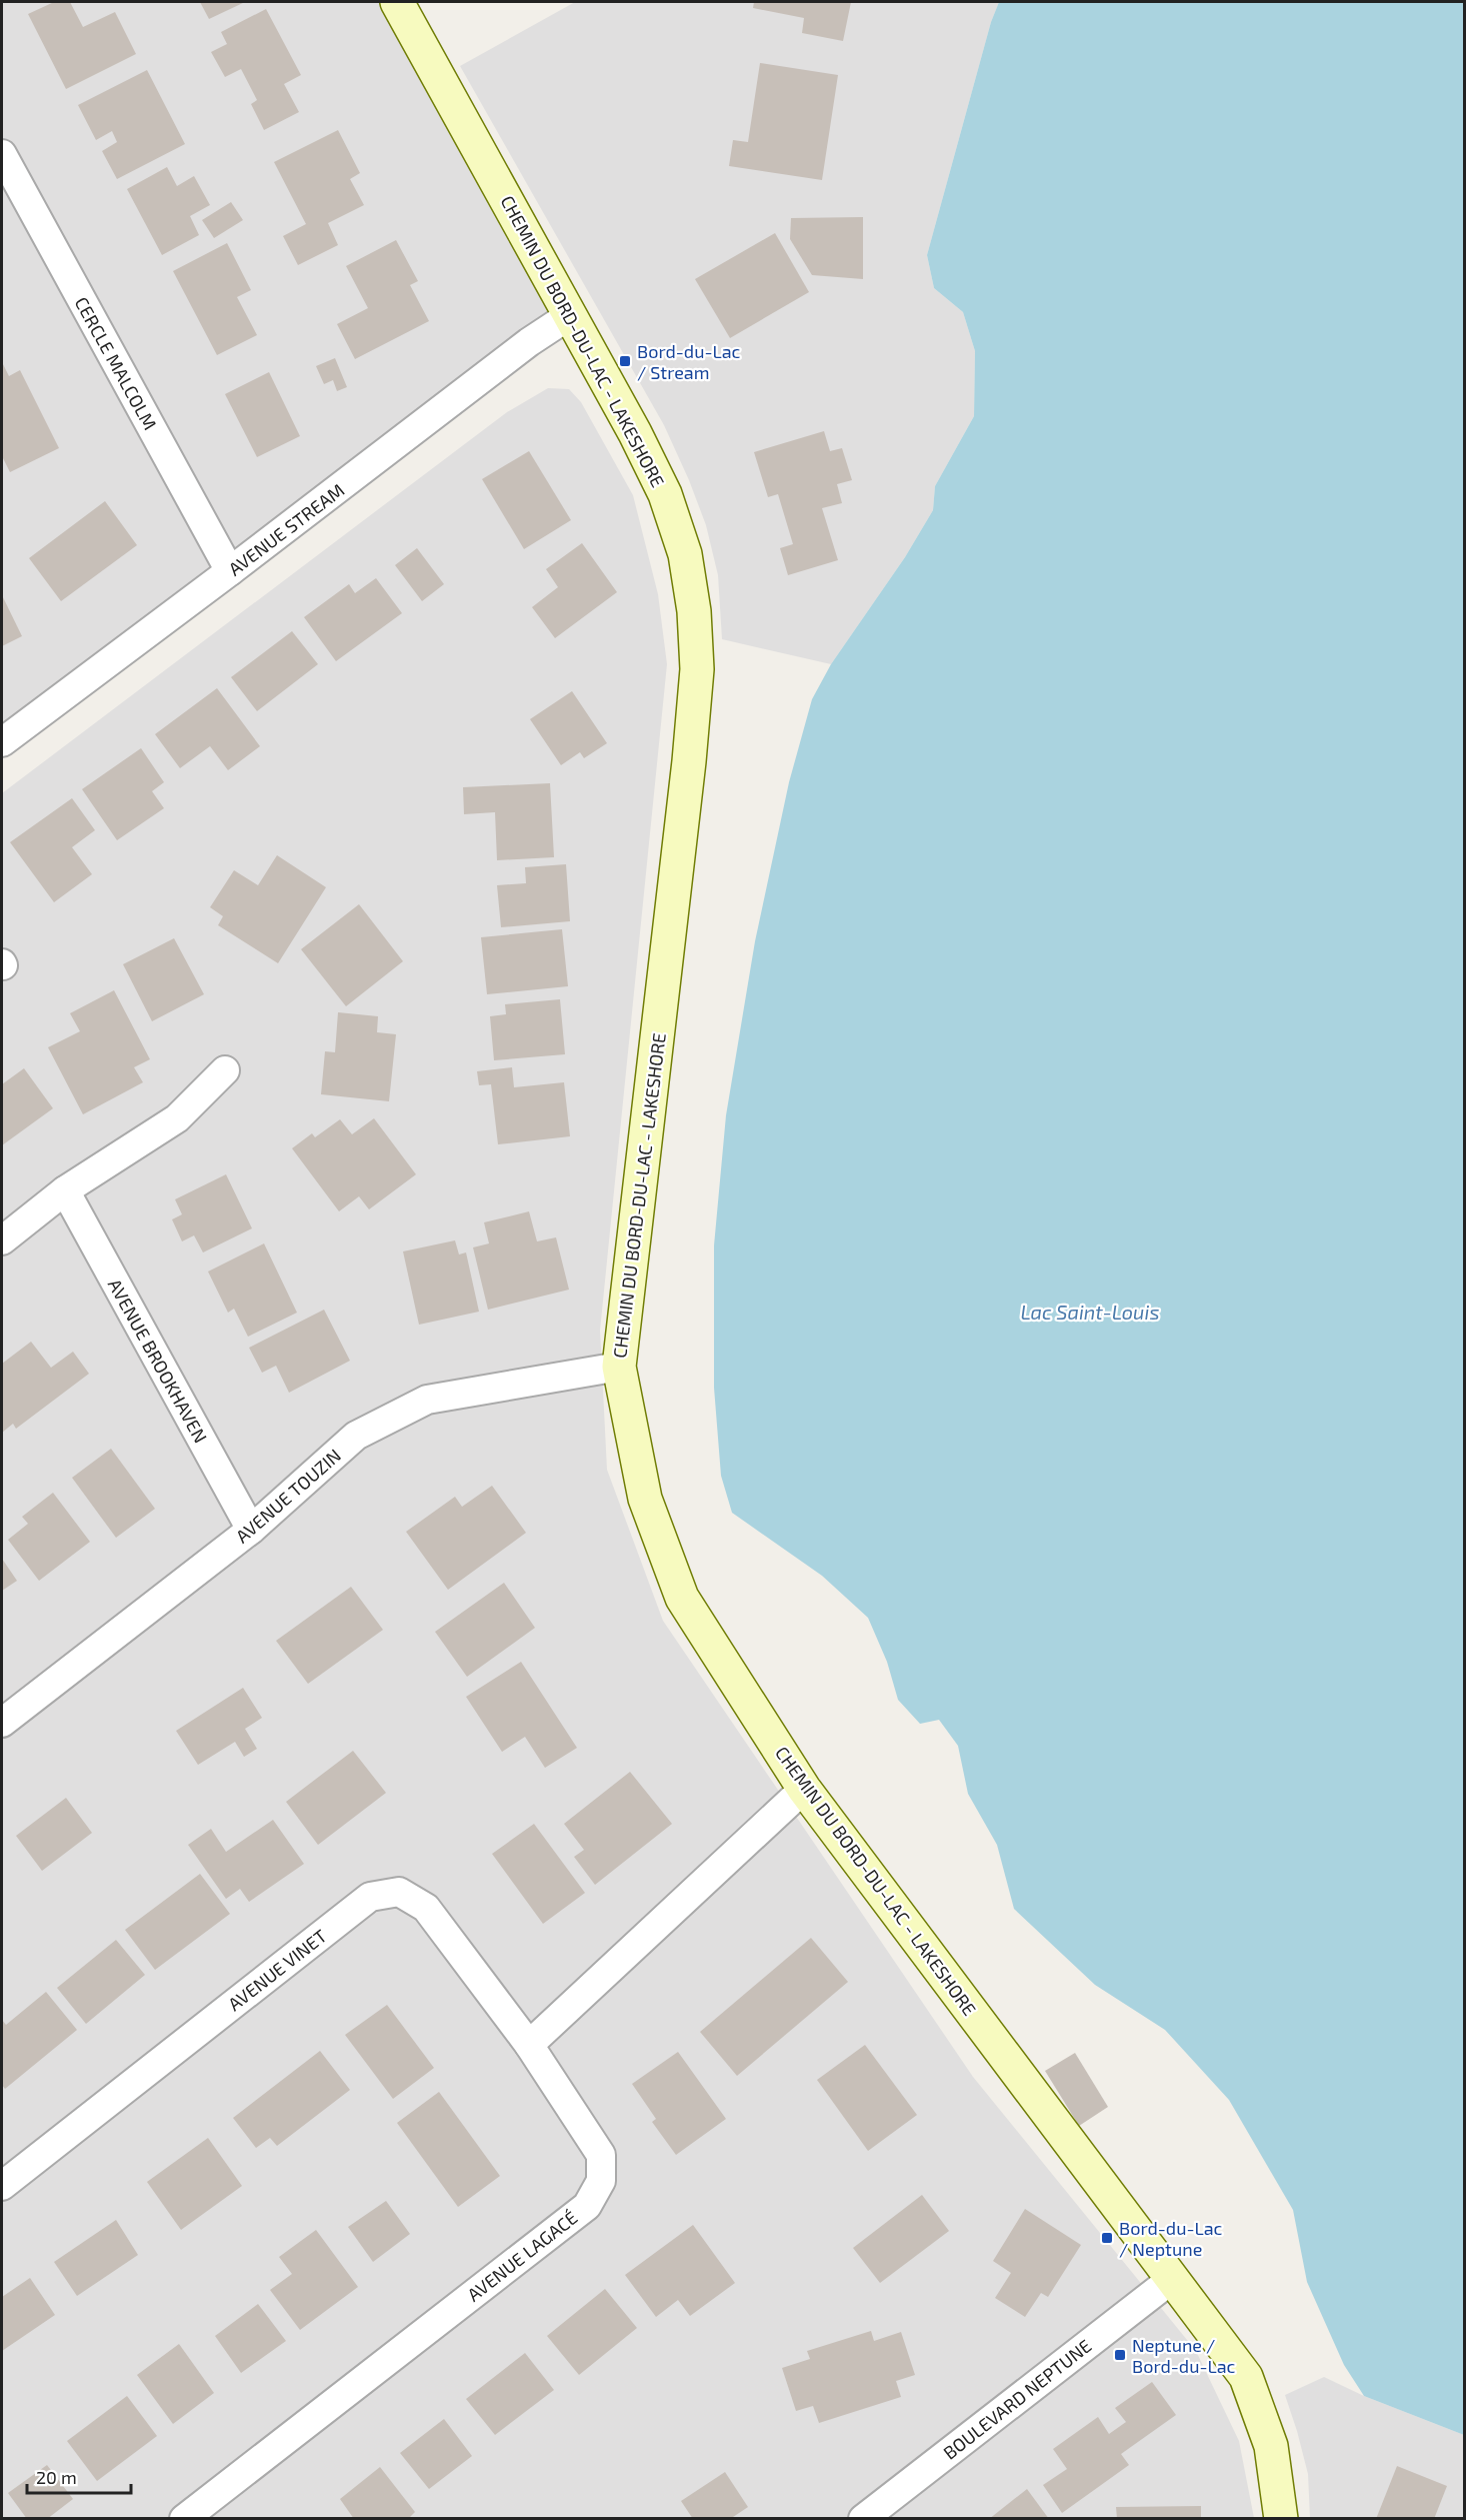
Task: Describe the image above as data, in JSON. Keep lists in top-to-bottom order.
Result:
{
  "streets": {
    "street": [
      "CHEMIN DU BORD-DU-LAC - LAKESHORE",
      "CERCLE MALCOLM",
      "AVENUE STREAM",
      "AVENUE BROOKHAVEN",
      "AVENUE TOUZIN",
      "AVENUE VINET",
      "AVENUE LAGACÉ",
      "BOULEVARD NEPTUNE"
    ]
  },
  "crossings": [
    ["CHEMIN DU BORD-DU-LAC - LAKESHORE", "AVENUE STREAM"],
    ["CHEMIN DU BORD-DU-LAC - LAKESHORE", "AVENUE TOUZIN"],
    ["CHEMIN DU BORD-DU-LAC - LAKESHORE", "BOULEVARD NEPTUNE"],
    ["CERCLE MALCOLM", "AVENUE STREAM"],
    ["AVENUE BROOKHAVEN", "AVENUE TOUZIN"],
    ["AVENUE VINET", "AVENUE LAGACÉ"]
  ],
  "water": ["Lac Saint-Louis"],
  "places": {
    "transit": ["Bord-du-Lac / Stream", "Bord-du-Lac / Neptune", "Neptune / Bord-du-Lac"]
  },
  "scale_bar": "20 m"
}
